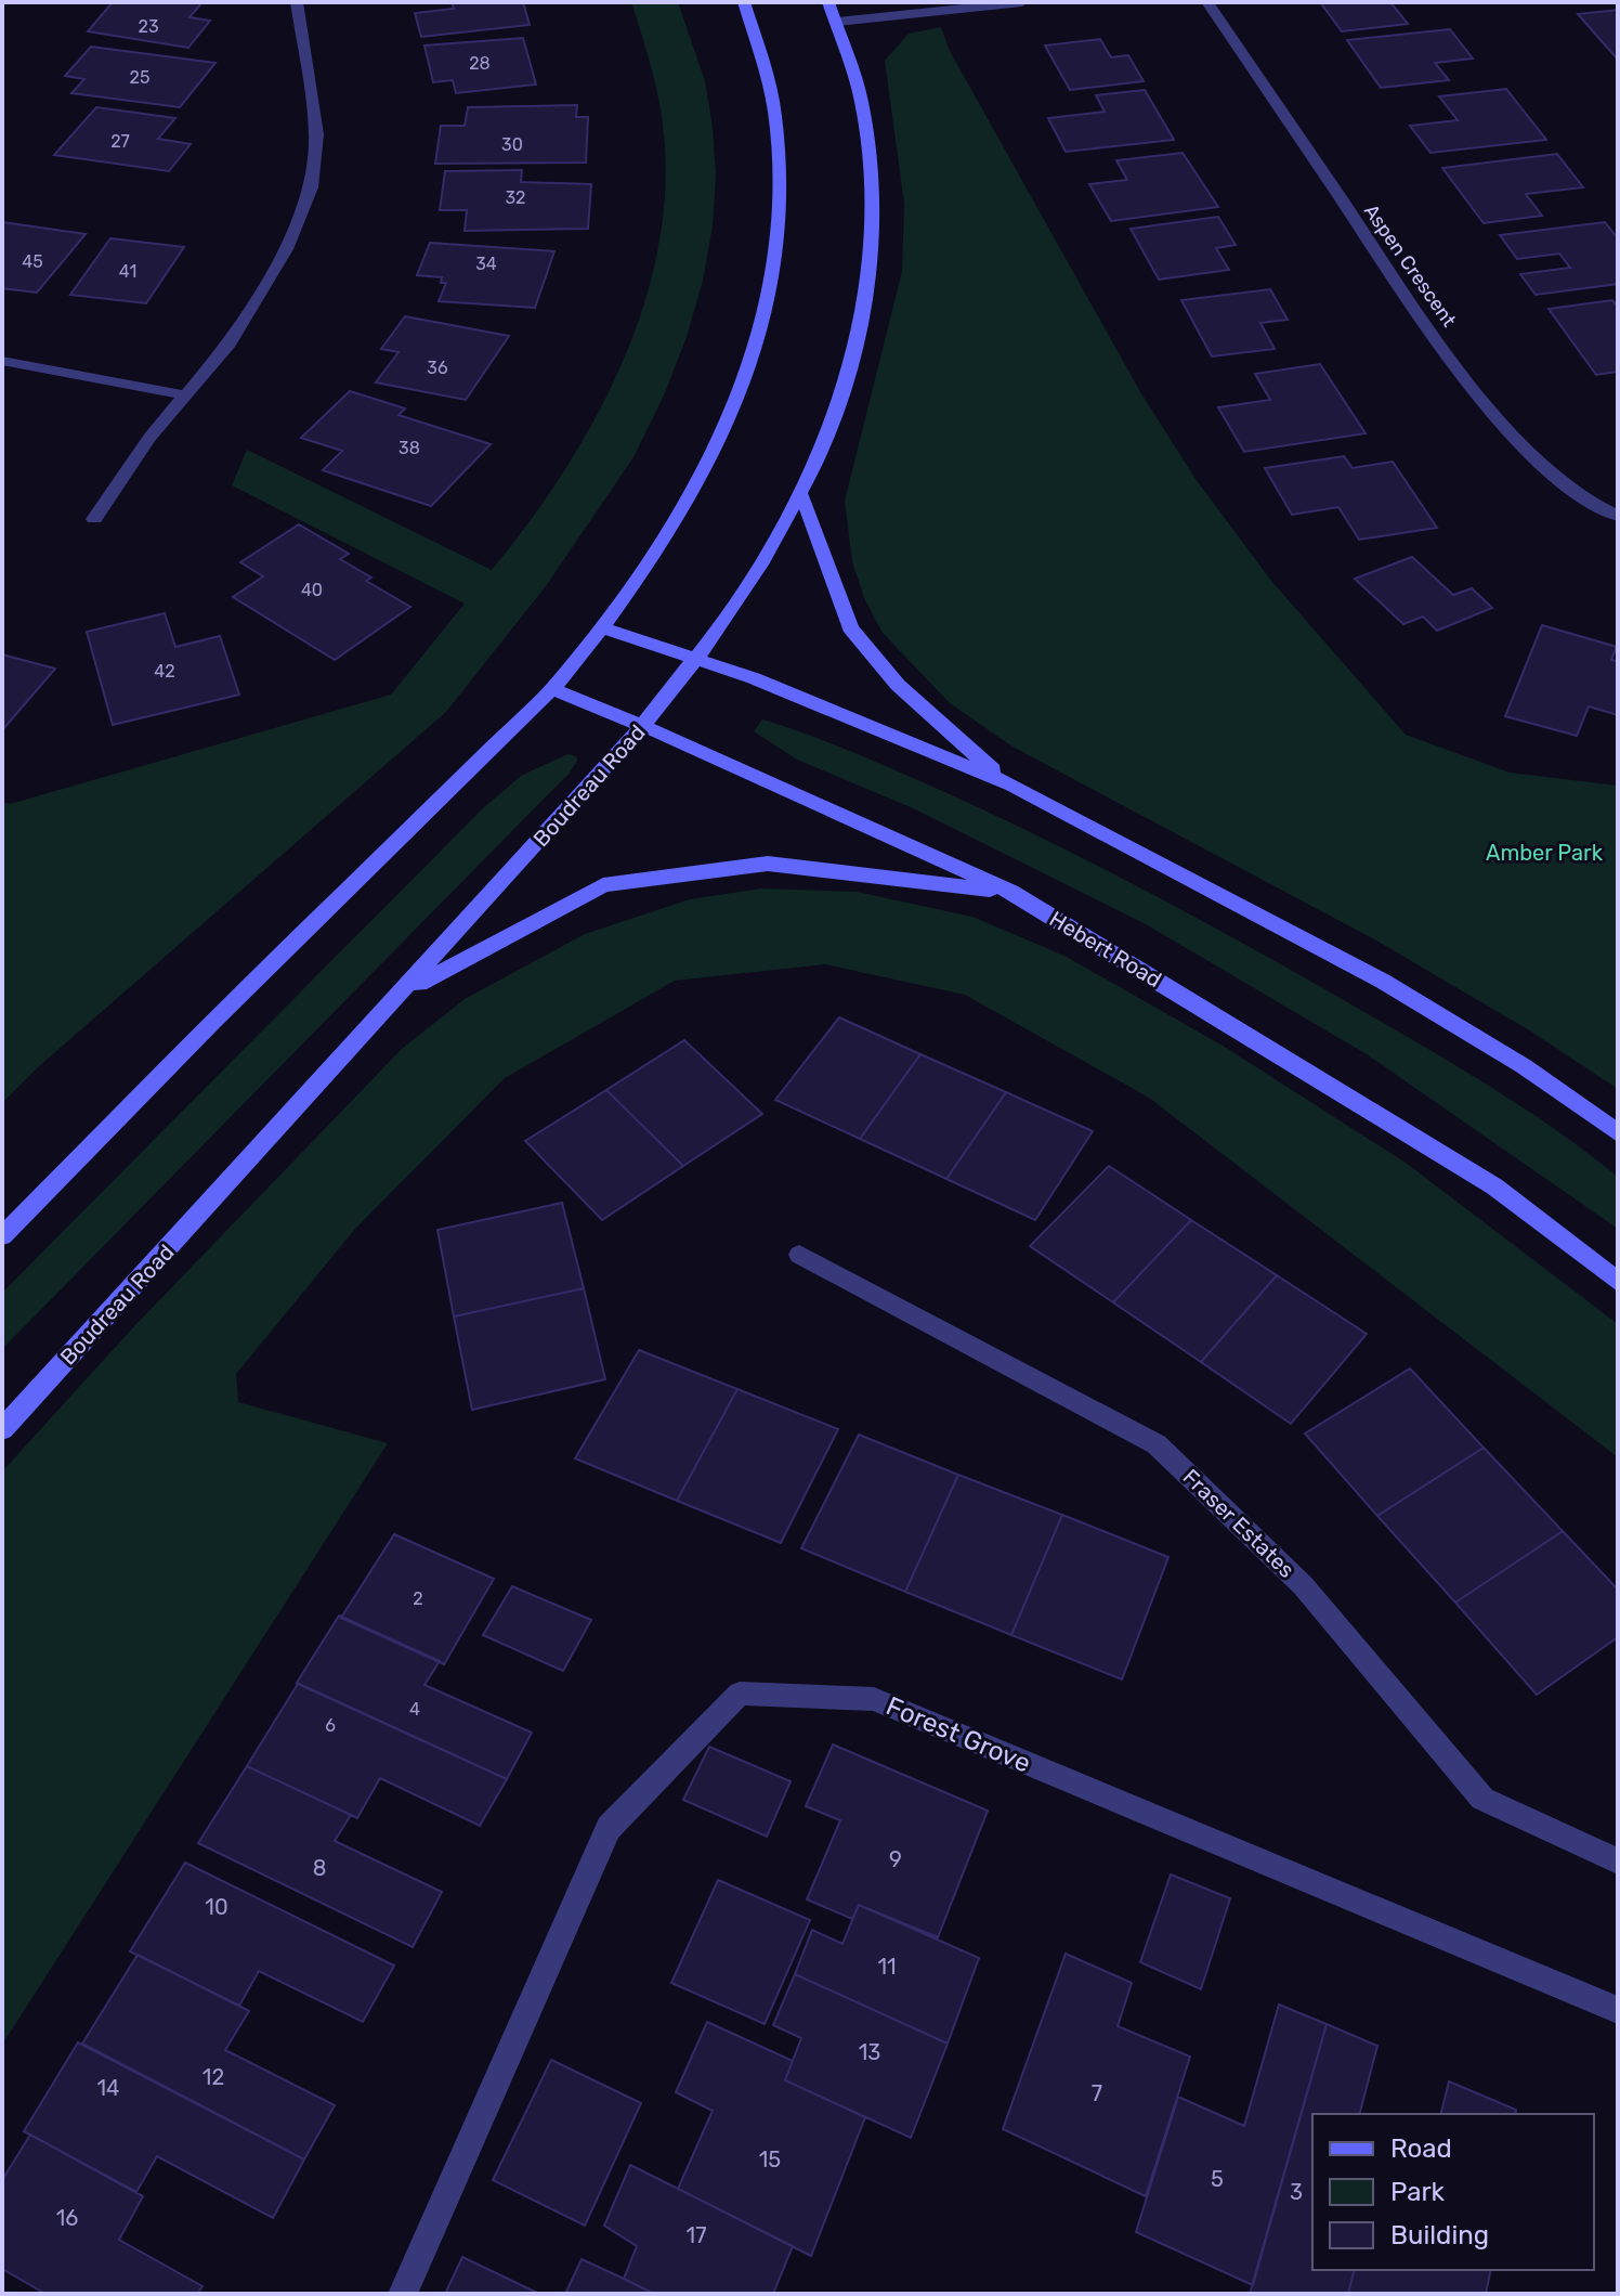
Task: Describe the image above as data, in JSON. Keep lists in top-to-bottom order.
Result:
{
  "streets": {
    "main road": ["Boudreau Road", "Hebert Road"],
    "street": ["Aspen Crescent", "Fraser Estates", "Forest Grove"]
  },
  "crossings": [
    ["Boudreau Road", "Hebert Road"]
  ],
  "parks": ["Amber Park"],
  "house_numbers": [
    "23",
    "28",
    "25",
    "27",
    "30",
    "32",
    "45",
    "34",
    "41",
    "36",
    "38",
    "40",
    "42",
    "2",
    "4",
    "6",
    "9",
    "8",
    "10",
    "11",
    "13",
    "12",
    "14",
    "7",
    "15",
    "5",
    "3",
    "16",
    "17"
  ],
  "legend": ["Road", "Park", "Building"]
}
